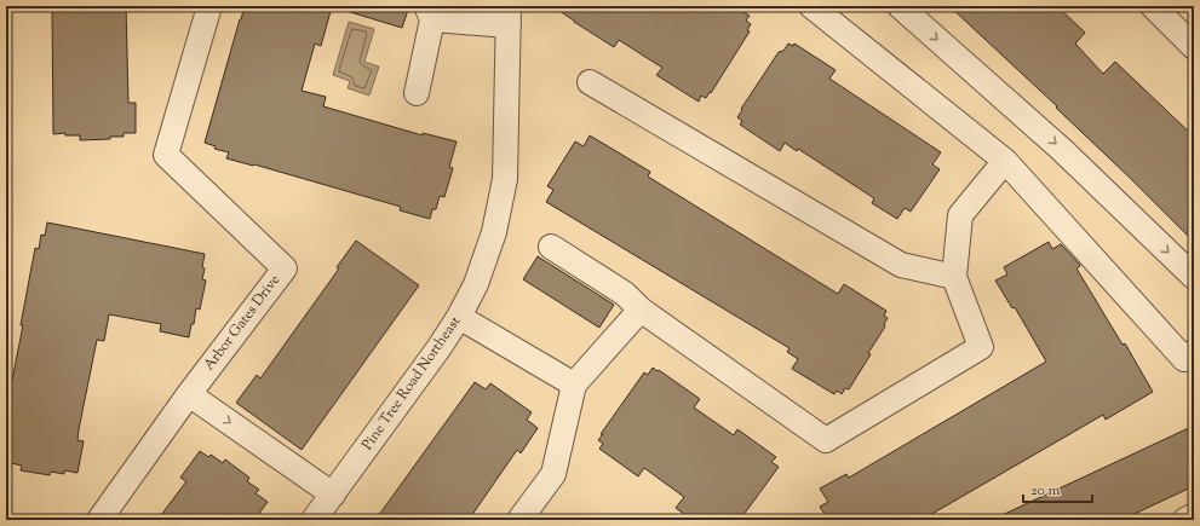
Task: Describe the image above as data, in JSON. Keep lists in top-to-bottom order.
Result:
{
  "streets": {
    "street": ["Arbor Gates Drive", "Pine Tree Road Northeast"]
  },
  "scale_bar": "20 m"
}
